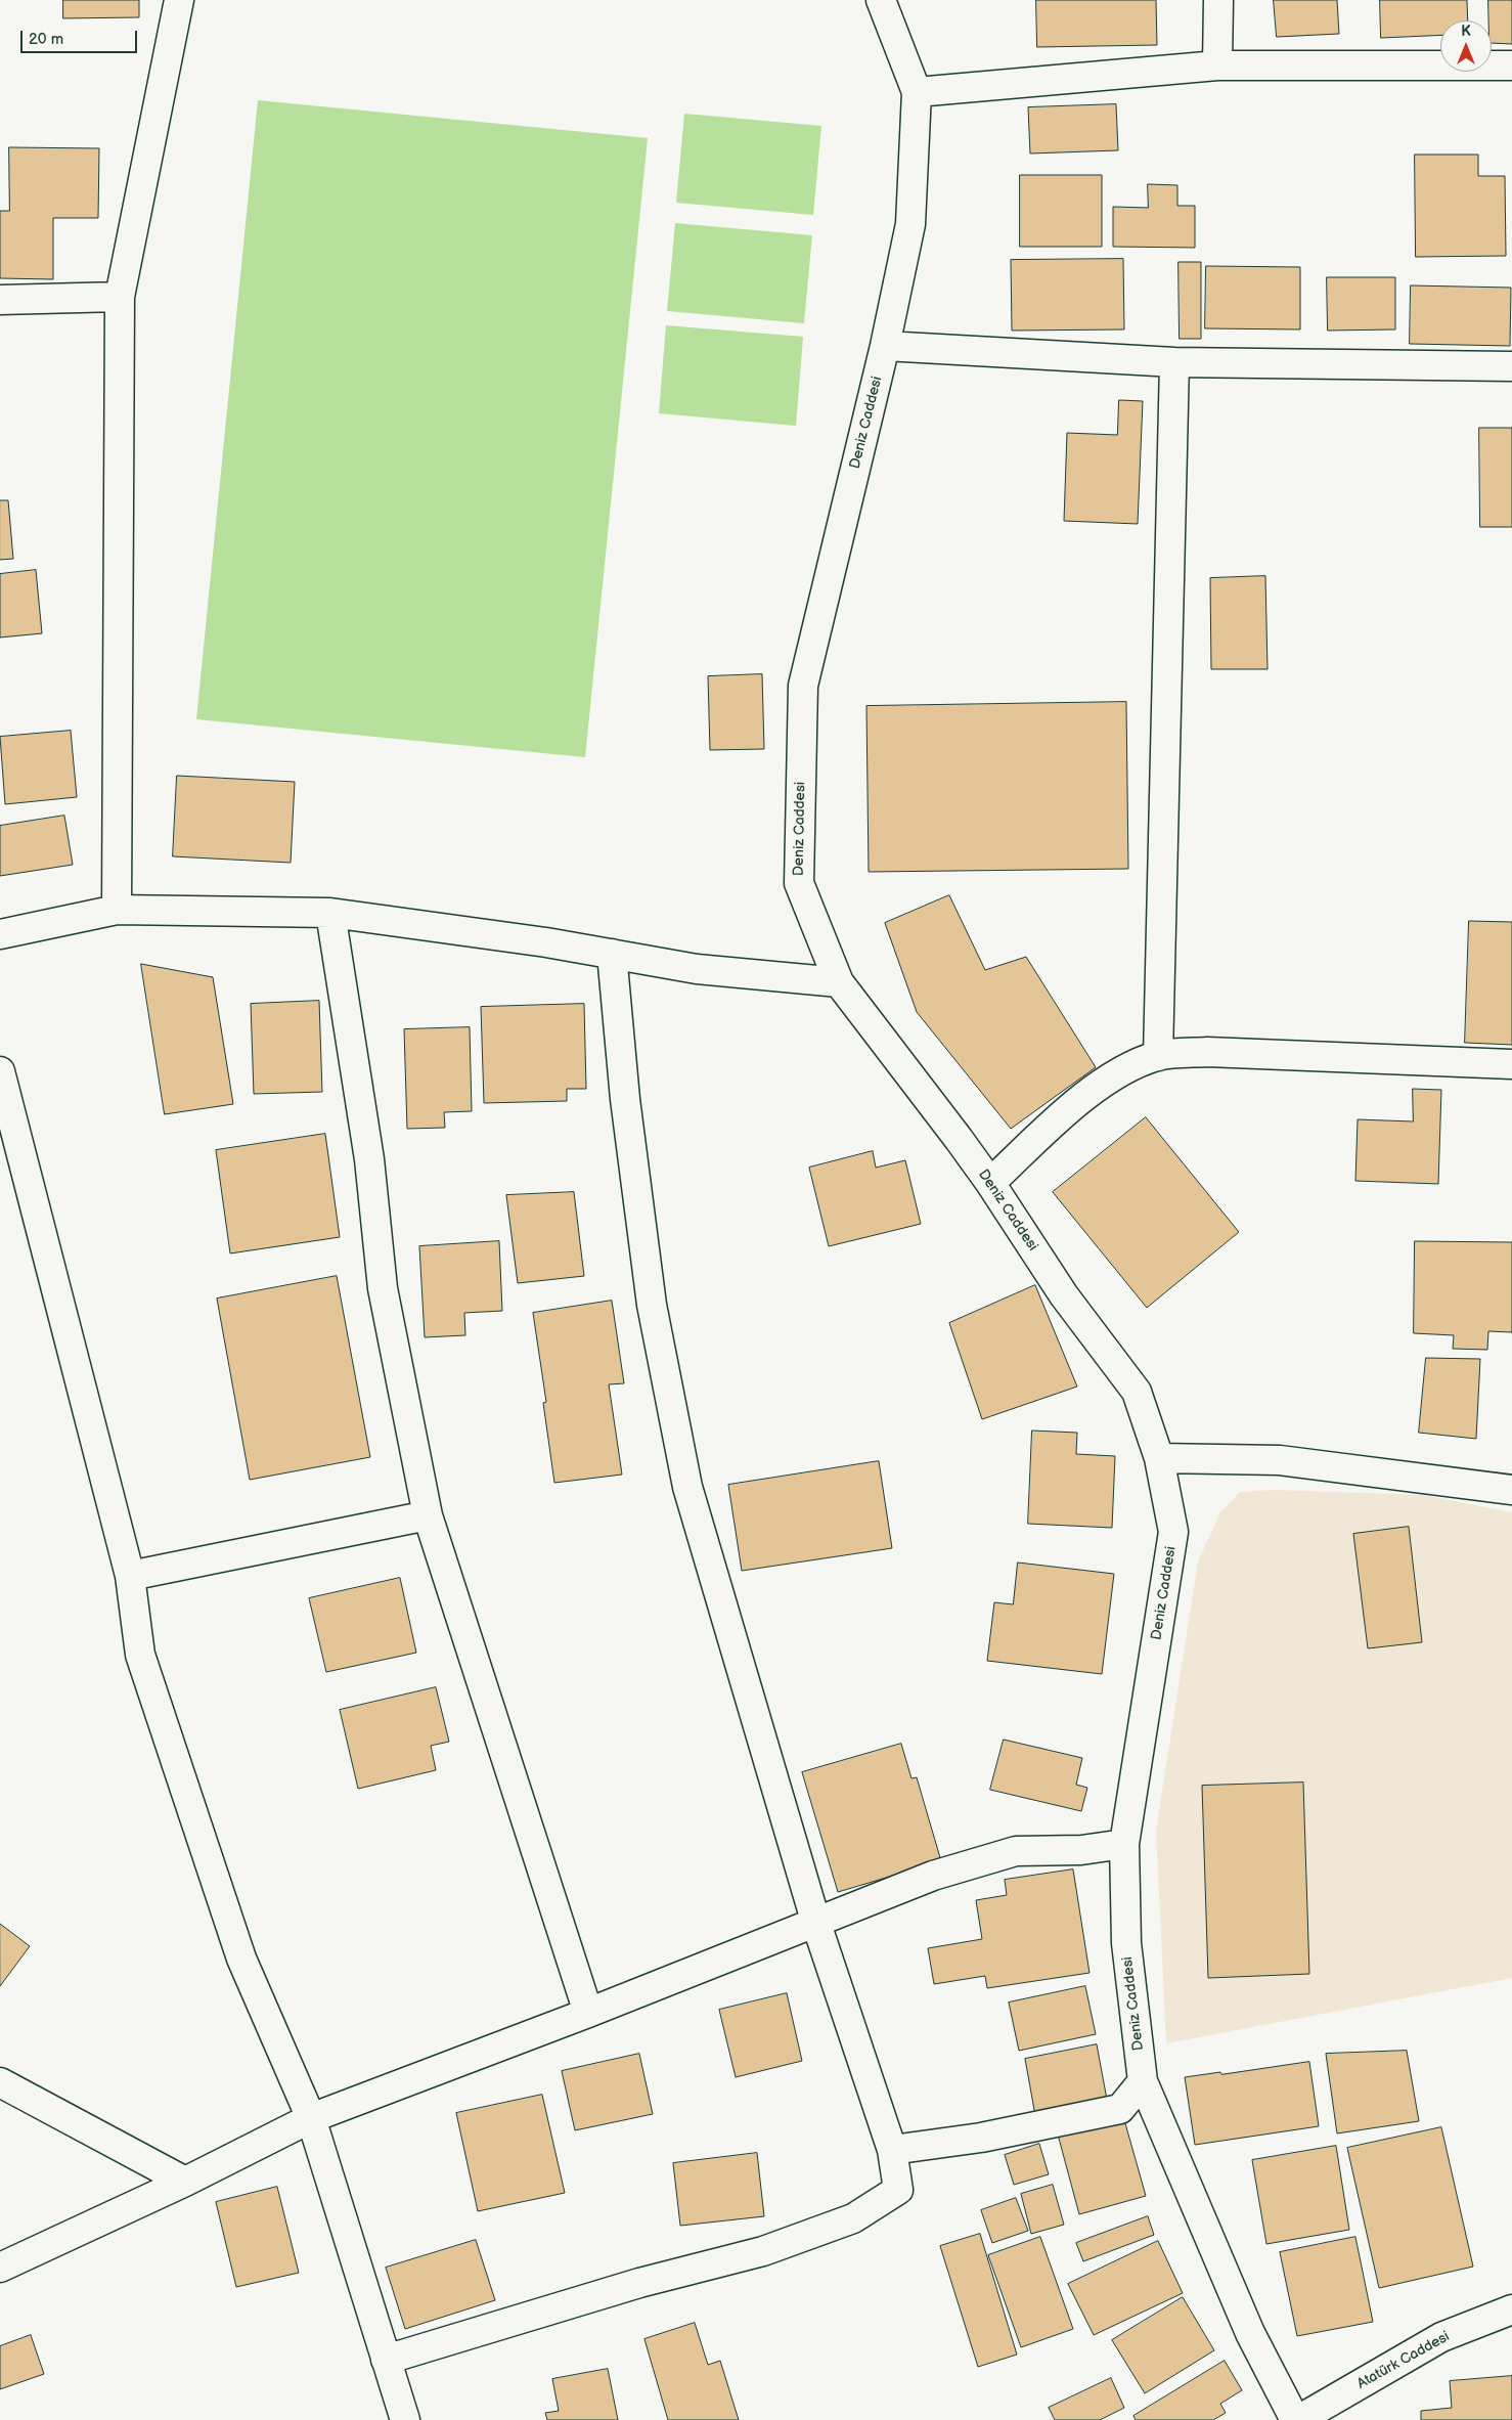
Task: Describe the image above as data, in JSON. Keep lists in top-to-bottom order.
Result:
{
  "streets": {
    "street": ["Deniz Caddesi", "Atatürk Caddesi"]
  },
  "crossings": [
    ["Deniz Caddesi", "Atatürk Caddesi"]
  ],
  "scale_bar": "20 m",
  "north": "top"
}
